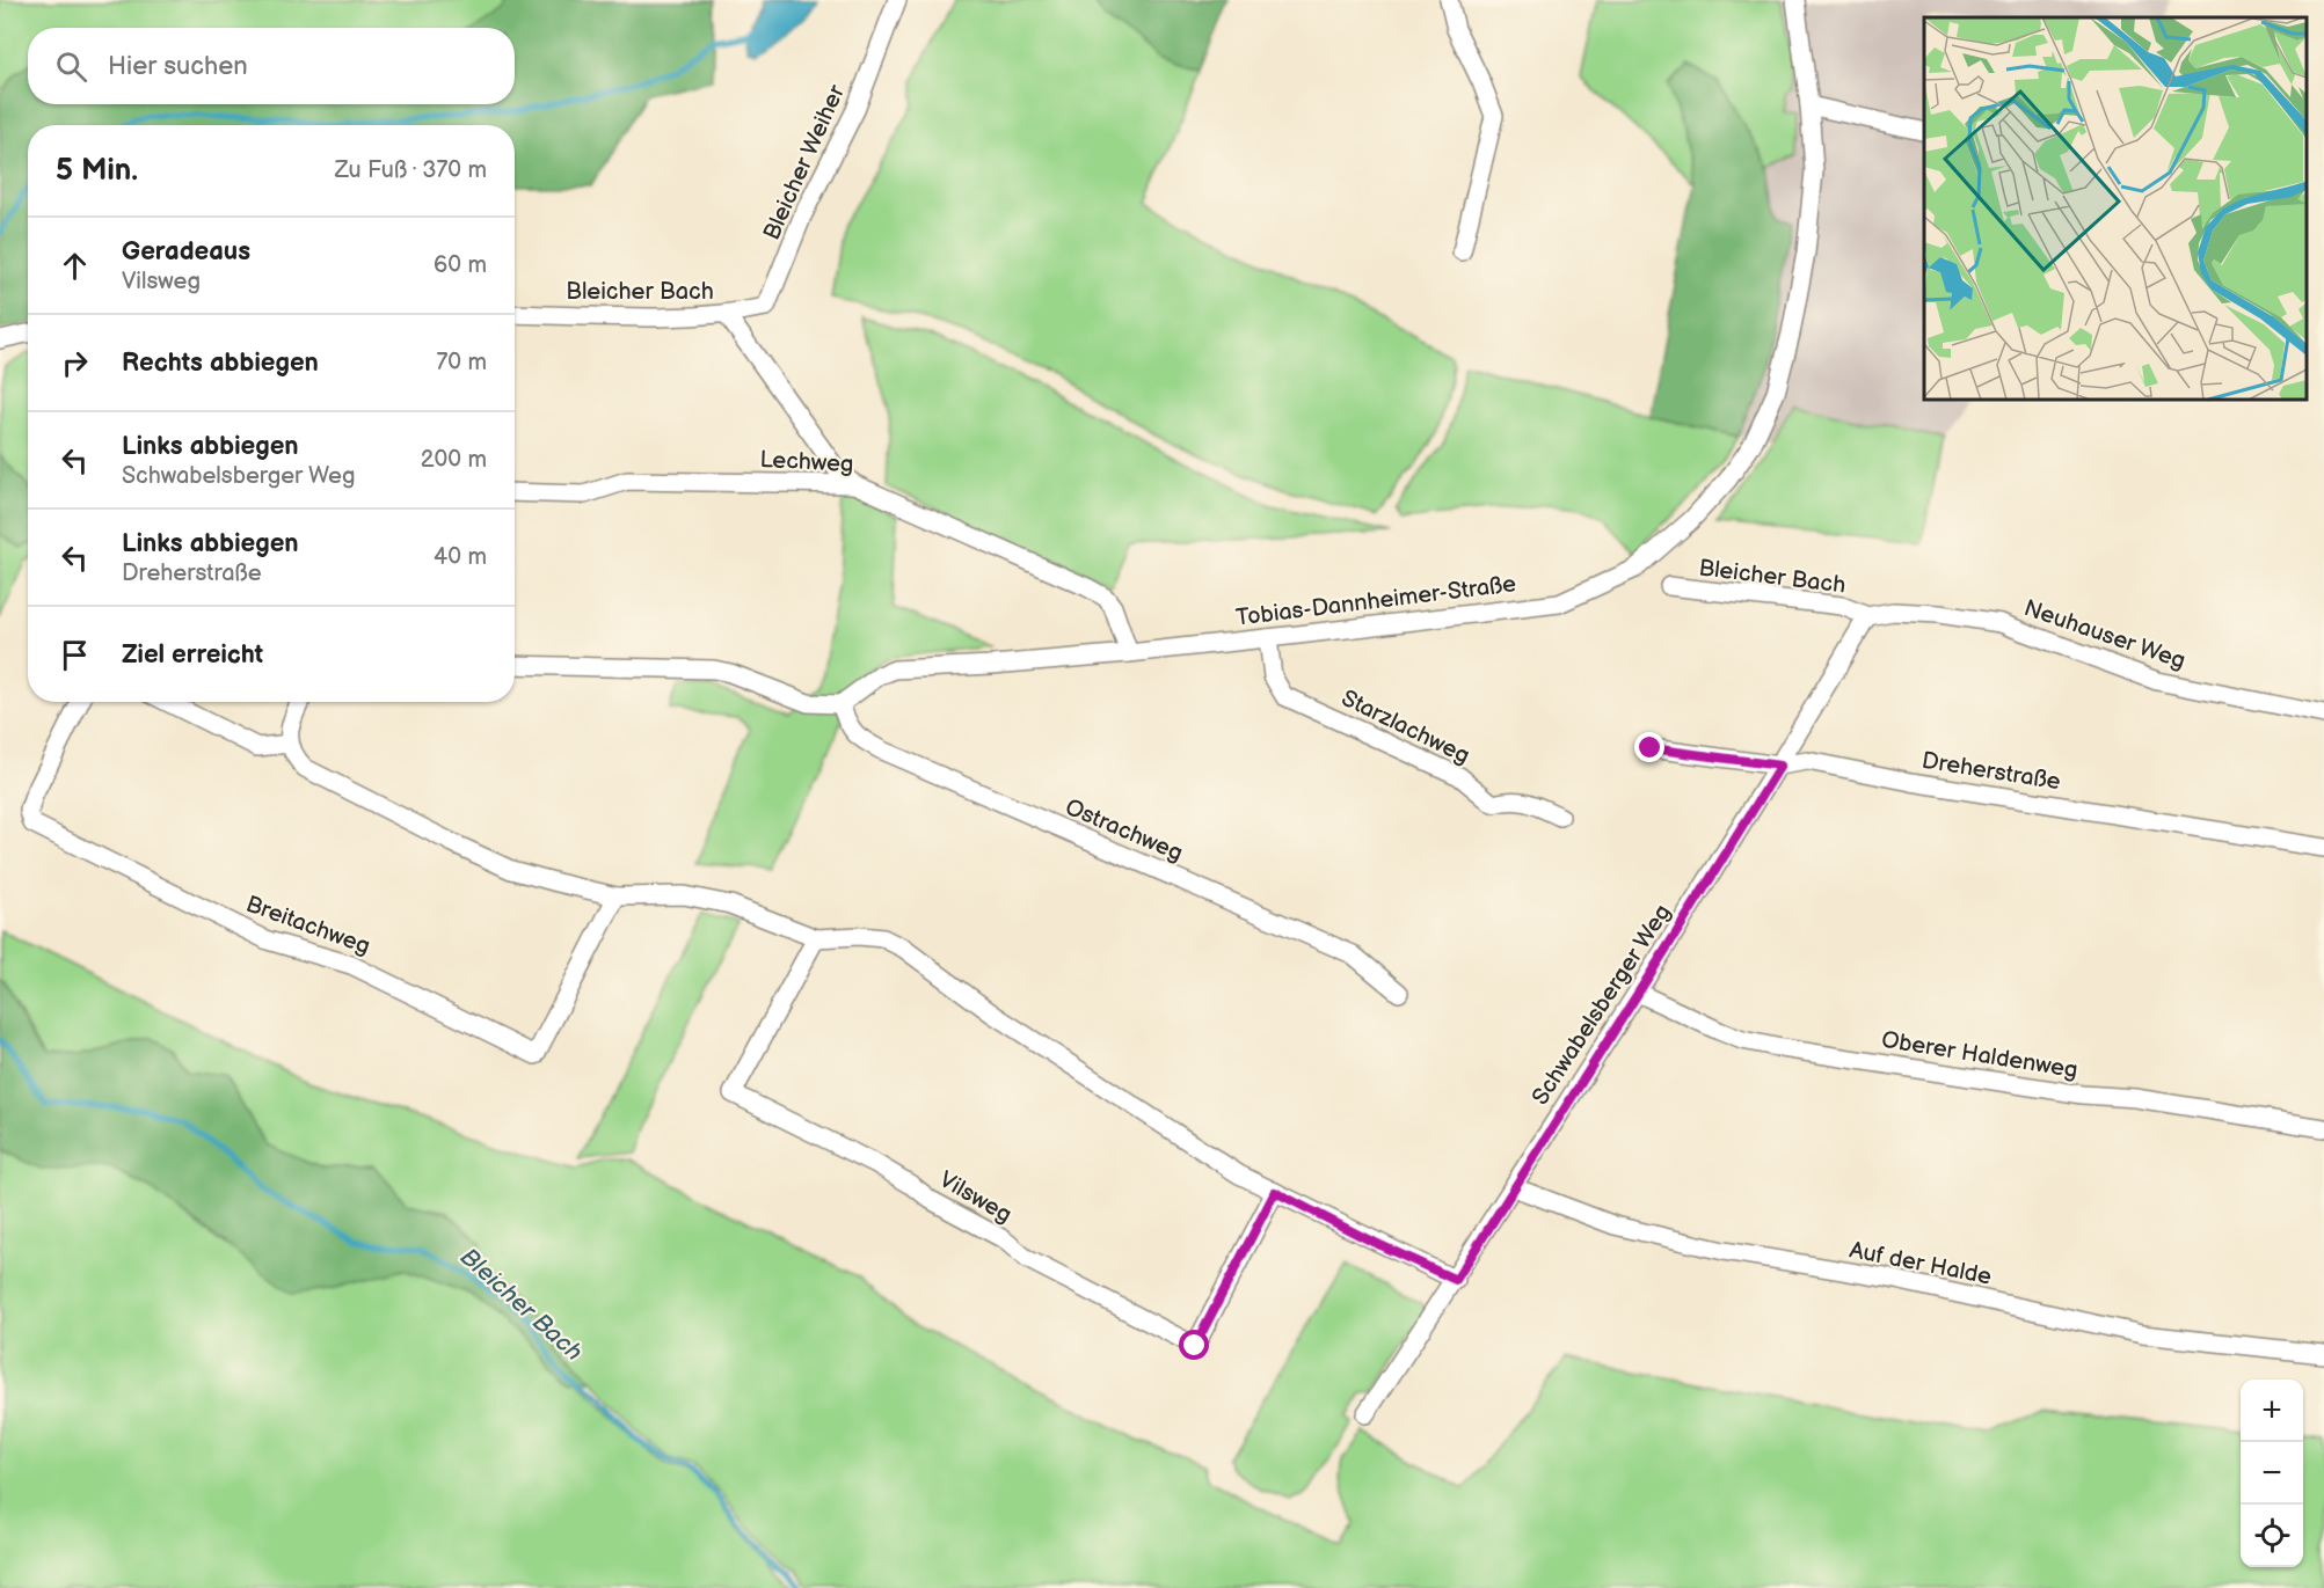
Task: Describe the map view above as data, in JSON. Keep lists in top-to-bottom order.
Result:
{
  "streets": {
    "street": [
      "Bleicher Weiher",
      "Bleicher Bach",
      "Lechweg",
      "Tobias-Dannheimer-Straße",
      "Neuhauser Weg",
      "Starzlachweg",
      "Dreherstraße",
      "Ostrachweg",
      "Breitachweg",
      "Schwabelsberger Weg",
      "Oberer Haldenweg",
      "Vilsweg",
      "Auf der Halde"
    ]
  },
  "crossings": [
    ["Bleicher Weiher", "Bleicher Bach"],
    ["Bleicher Bach", "Lechweg"],
    ["Bleicher Bach", "Neuhauser Weg"],
    ["Bleicher Bach", "Schwabelsberger Weg"],
    ["Lechweg", "Tobias-Dannheimer-Straße"],
    ["Tobias-Dannheimer-Straße", "Starzlachweg"],
    ["Tobias-Dannheimer-Straße", "Ostrachweg"],
    ["Neuhauser Weg", "Schwabelsberger Weg"],
    ["Dreherstraße", "Schwabelsberger Weg"],
    ["Schwabelsberger Weg", "Oberer Haldenweg"],
    ["Schwabelsberger Weg", "Auf der Halde"]
  ],
  "water": ["Bleicher Bach"],
  "page": {
    "search": "Hier suchen",
    "heading": ["5 Min.", "Zu Fuß · 370 m"],
    "list": [
      ["Geradeaus", "Vilsweg", "60 m"],
      ["Rechts abbiegen", "70 m"],
      ["Links abbiegen", "Schwabelsberger Weg", "200 m"],
      ["Links abbiegen", "Dreherstraße", "40 m"],
      "Ziel erreicht"
    ],
    "map_buttons": ["+", "−"]
  }
}
